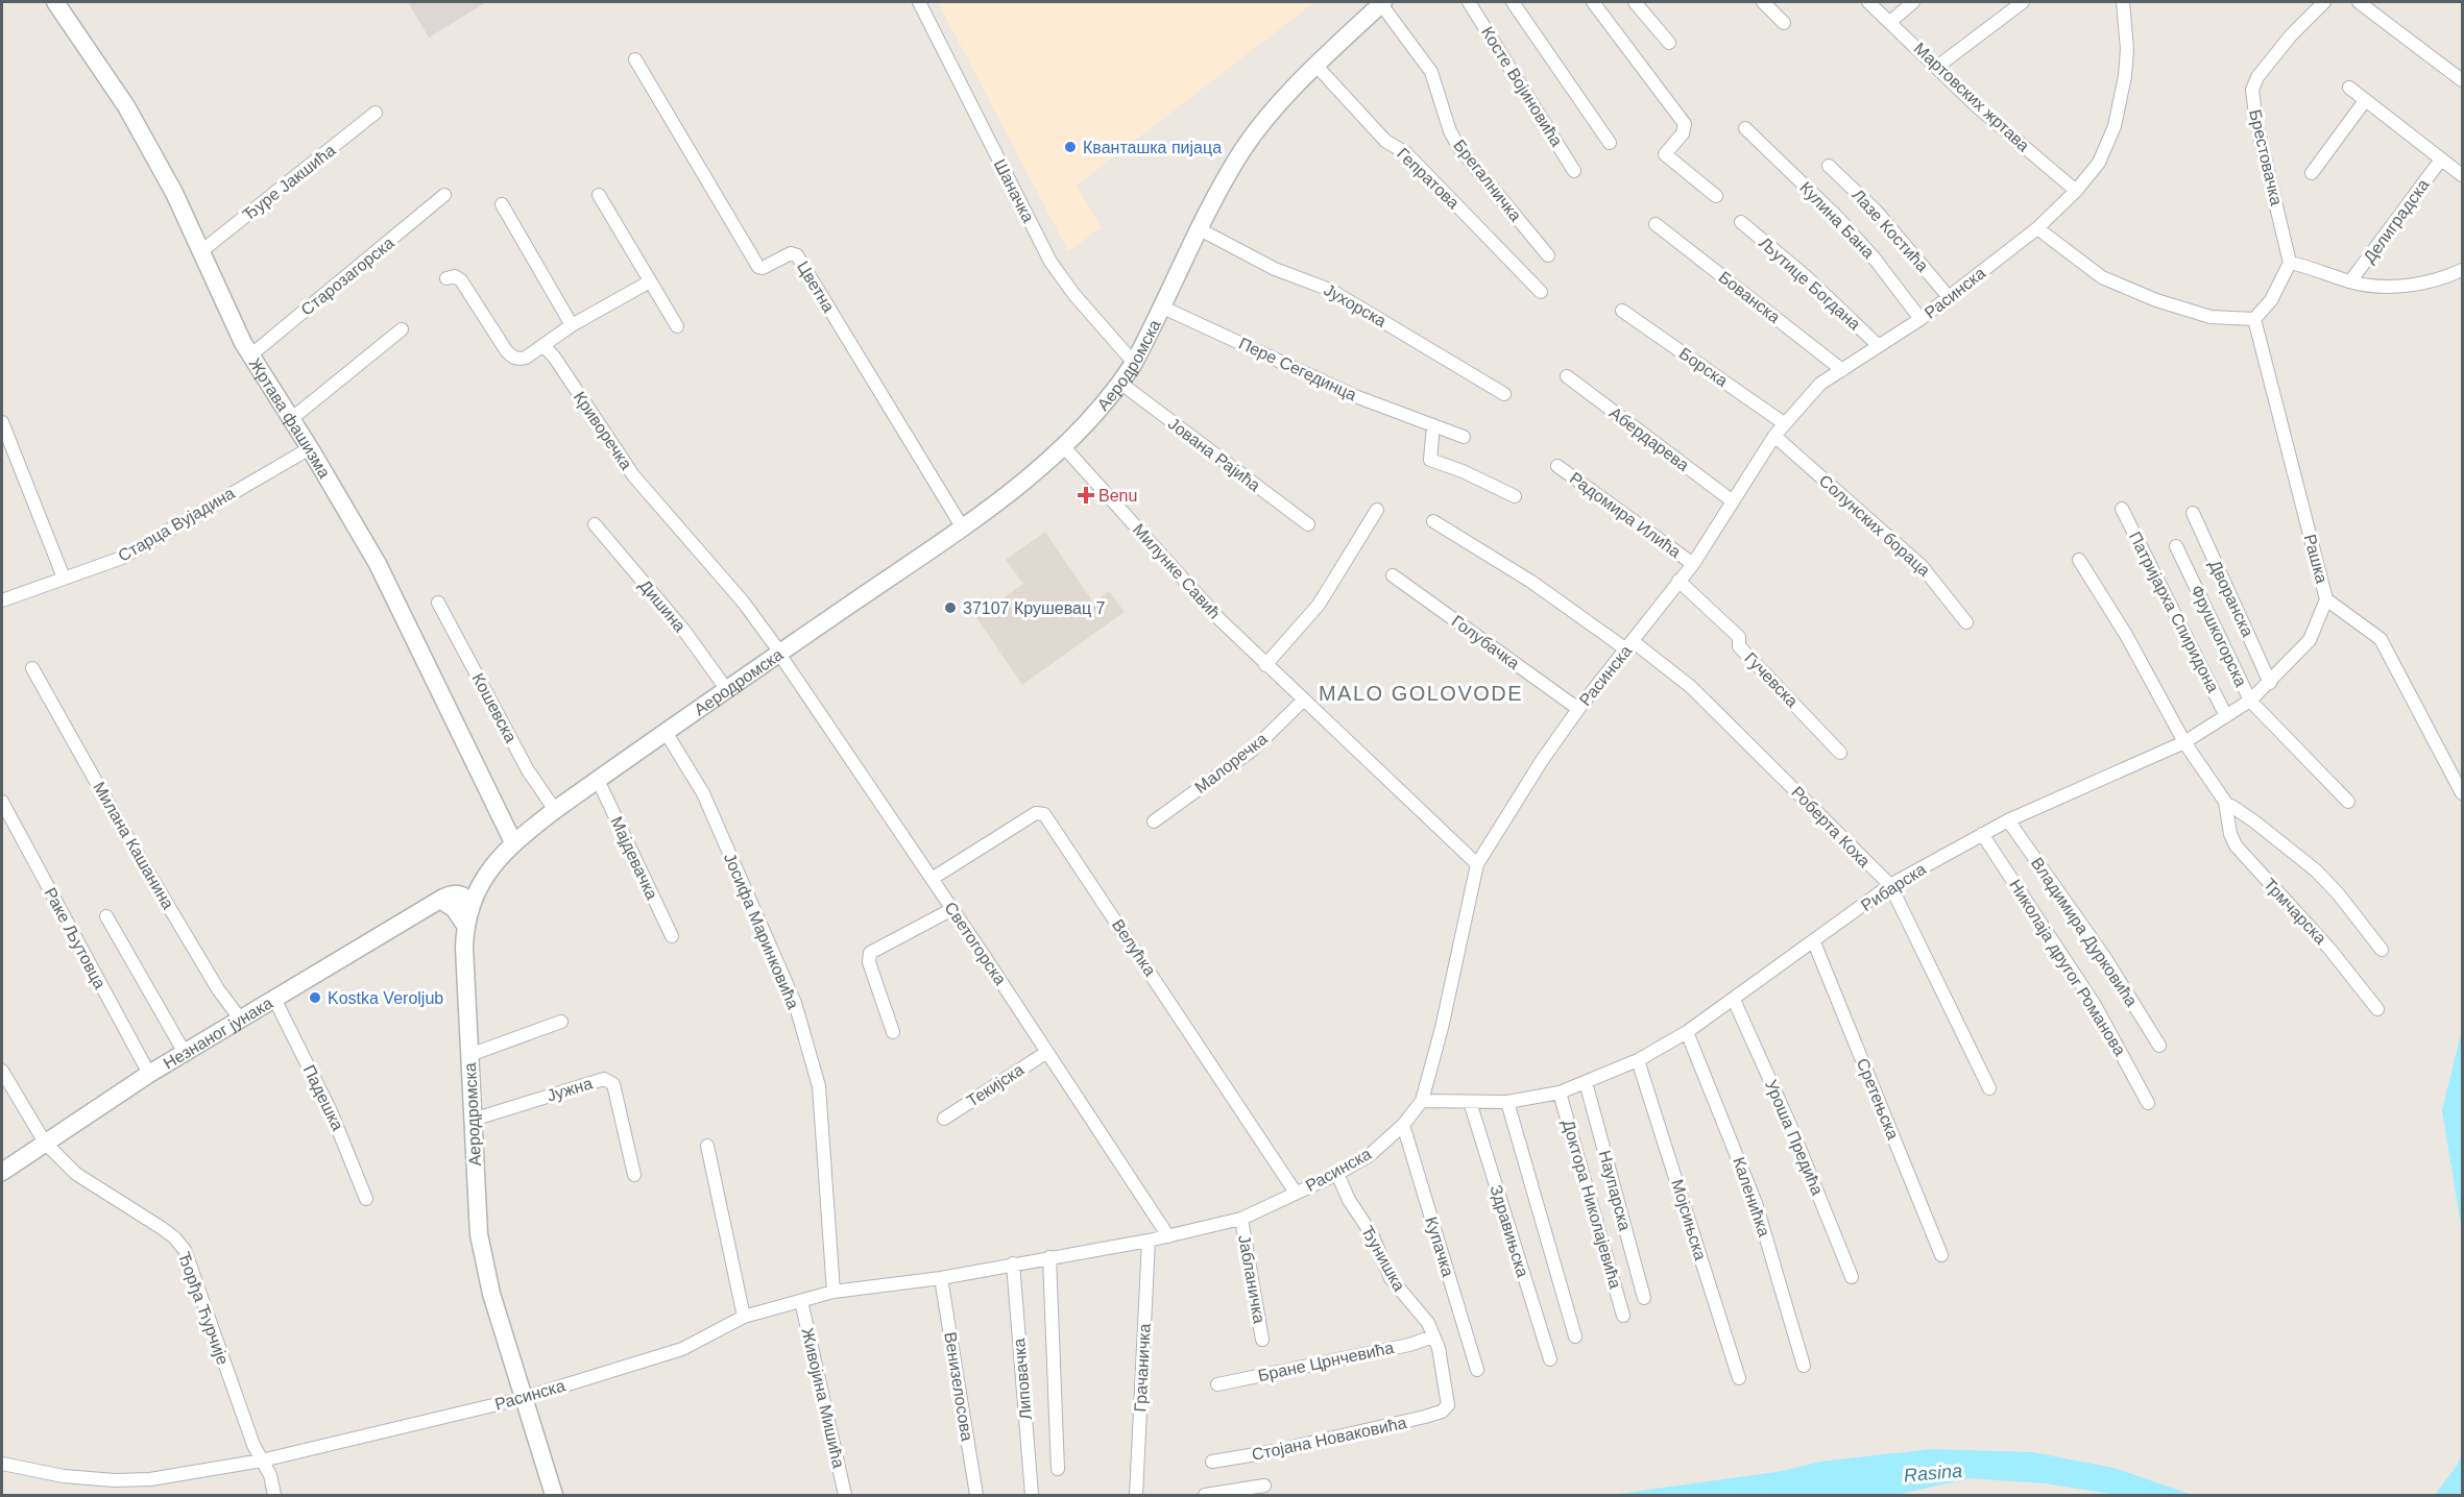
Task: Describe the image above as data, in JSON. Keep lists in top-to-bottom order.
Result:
{
  "streets": {
    "street": [
      "Косте Војиновића",
      "Мартовских жртава",
      "Брестовачка",
      "Гепратова",
      "Брегалничка",
      "Ђуре Јакшића",
      "Шаначка",
      "Кулина Бана",
      "Делиградска",
      "Лазе Костића",
      "Старозагорска",
      "Љутице Богдана",
      "Цветна",
      "Расинска",
      "Бованска",
      "Јухорска",
      "Аеродромска",
      "Борска",
      "Пере Сегединца",
      "Жртава фашизма",
      "Криворечка",
      "Абердарева",
      "Јована Рајића",
      "Радомира Илића",
      "Старца Вујадина",
      "Солунских бораца",
      "Рашка",
      "Милунке Савић",
      "Дворанска",
      "Дишина",
      "Патријарха Спиридона",
      "Фрушкогорска",
      "Голубачка",
      "Гучевска",
      "Кошевска",
      "Малоречка",
      "Роберта Коха",
      "Милана Кашанина",
      "Мајдевачка",
      "Рибарска",
      "Трмчарска",
      "Јосифа Маринковића",
      "Владимира Дурковића",
      "Раке Љутовца",
      "Светогорска",
      "Велућка",
      "Николаја другог Романова",
      "Незнаног јунака",
      "Текијска",
      "Јужна",
      "Падешка",
      "Сретењска",
      "Уроша Предића",
      "Наупарска",
      "Каленићка",
      "Доктора Николајевића",
      "Мојсињска",
      "Здравињска",
      "Купачка",
      "Ђунишка",
      "Јабланичка",
      "Ђорђа Ћурчије",
      "Бране Црнчевића",
      "Грачаничка",
      "Липовачка",
      "Венизелосова",
      "Живојина Мишића",
      "Стојана Новаковића"
    ]
  },
  "crossings": [
    ["Мартовских жртава", "Расинска"],
    ["Гепратова", "Аеродромска"],
    ["Брегалничка", "Аеродромска"],
    ["Ђуре Јакшића", "Жртава фашизма"],
    ["Шаначка", "Аеродромска"],
    ["Кулина Бана", "Расинска"],
    ["Лазе Костића", "Расинска"],
    ["Старозагорска", "Жртава фашизма"],
    ["Љутице Богдана", "Расинска"],
    ["Цветна", "Аеродромска"],
    ["Расинска", "Бованска"],
    ["Расинска", "Аеродромска"],
    ["Расинска", "Борска"],
    ["Расинска", "Абердарева"],
    ["Расинска", "Радомира Илића"],
    ["Расинска", "Солунских бораца"],
    ["Расинска", "Милунке Савић"],
    ["Расинска", "Голубачка"],
    ["Расинска", "Гучевска"],
    ["Расинска", "Роберта Коха"],
    ["Расинска", "Рибарска"],
    ["Расинска", "Јосифа Маринковића"],
    ["Расинска", "Светогорска"],
    ["Расинска", "Велућка"],
    ["Расинска", "Купачка"],
    ["Расинска", "Ђунишка"],
    ["Расинска", "Јабланичка"],
    ["Расинска", "Ђорђа Ћурчије"],
    ["Расинска", "Грачаничка"],
    ["Расинска", "Липовачка"],
    ["Расинска", "Венизелосова"],
    ["Расинска", "Живојина Мишића"],
    ["Јухорска", "Аеродромска"],
    ["Аеродромска", "Пере Сегединца"],
    ["Аеродромска", "Жртава фашизма"],
    ["Аеродромска", "Криворечка"],
    ["Аеродромска", "Јована Рајића"],
    ["Аеродромска", "Милунке Савић"],
    ["Аеродромска", "Дишина"],
    ["Аеродромска", "Кошевска"],
    ["Аеродромска", "Мајдевачка"],
    ["Аеродромска", "Јосифа Маринковића"],
    ["Аеродромска", "Светогорска"],
    ["Аеродромска", "Незнаног јунака"],
    ["Аеродромска", "Јужна"],
    ["Жртава фашизма", "Старца Вујадина"],
    ["Криворечка", "Светогорска"],
    ["Рашка", "Рибарска"],
    ["Милунке Савић", "Малоречка"],
    ["Дворанска", "Рибарска"],
    ["Патријарха Спиридона", "Рибарска"],
    ["Фрушкогорска", "Рибарска"],
    ["Роберта Коха", "Рибарска"],
    ["Милана Кашанина", "Незнаног јунака"],
    ["Рибарска", "Трмчарска"],
    ["Рибарска", "Владимира Дурковића"],
    ["Рибарска", "Николаја другог Романова"],
    ["Рибарска", "Сретењска"],
    ["Рибарска", "Уроша Предића"],
    ["Рибарска", "Наупарска"],
    ["Рибарска", "Каленићка"],
    ["Рибарска", "Доктора Николајевића"],
    ["Рибарска", "Мојсињска"],
    ["Рибарска", "Здравињска"],
    ["Раке Љутовца", "Незнаног јунака"],
    ["Светогорска", "Велућка"],
    ["Светогорска", "Текијска"],
    ["Незнаног јунака", "Падешка"],
    ["Незнаног јунака", "Ђорђа Ћурчије"],
    ["Ђунишка", "Бране Црнчевића"],
    ["Ђунишка", "Стојана Новаковића"]
  ],
  "districts": ["MALO GOLOVODE"],
  "water": ["Rasina"],
  "places": {
    "other": ["Кванташка пијаца", "37107 Крушевац 7", "Kostka Veroljub"],
    "health": ["Benu"]
  }
}
